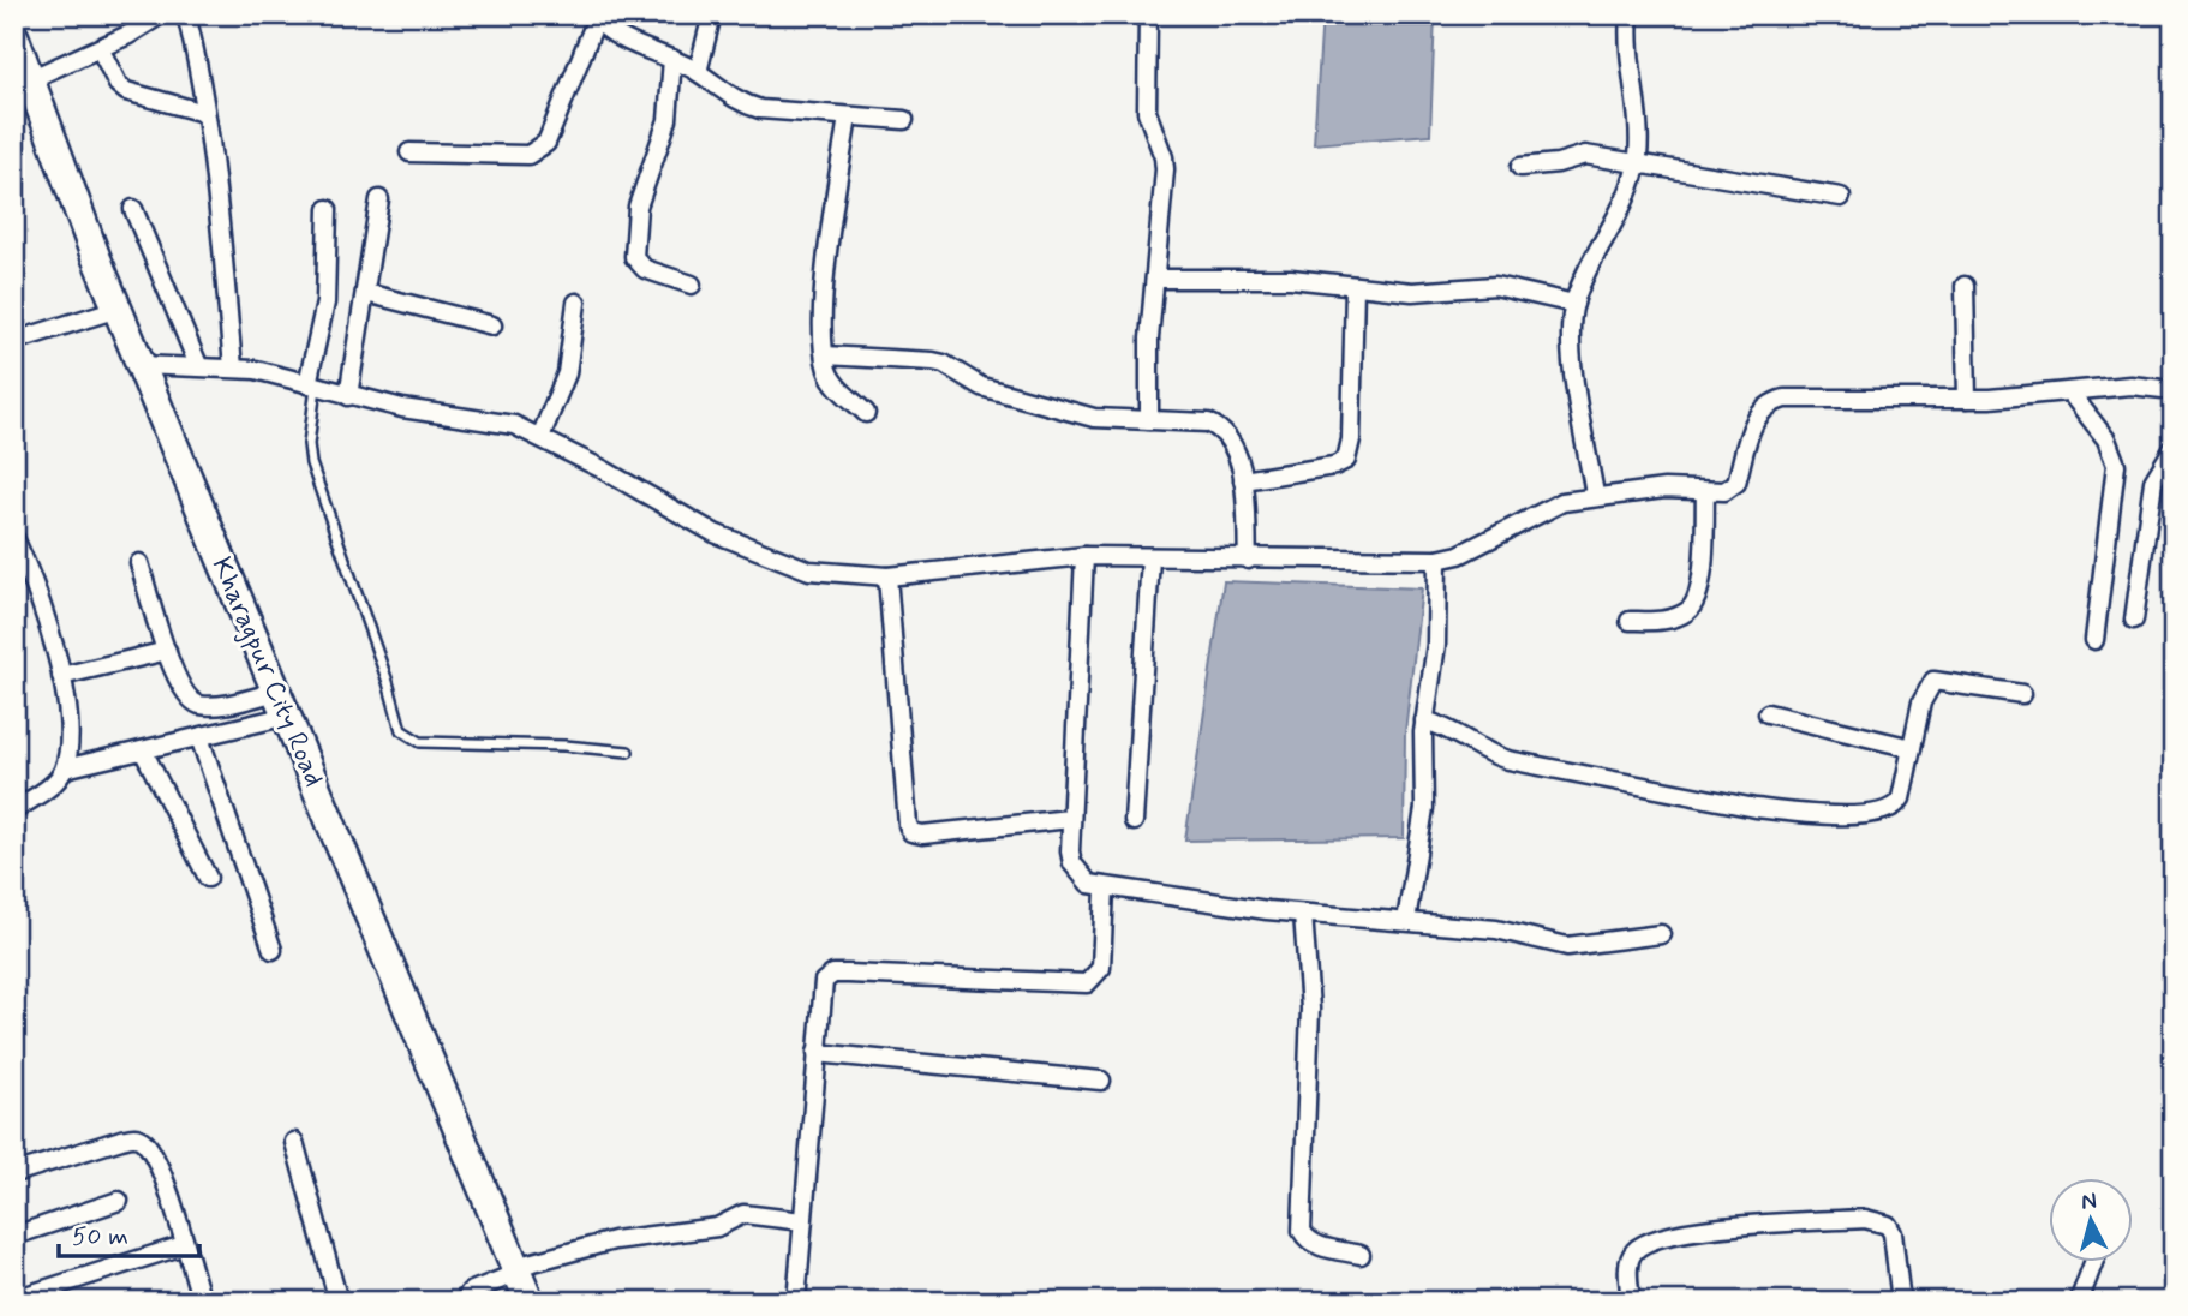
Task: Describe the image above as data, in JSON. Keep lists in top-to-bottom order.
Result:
{
  "streets": {
    "main road": ["Kharagpur City Road"]
  },
  "scale_bar": "50 m",
  "north": "top"
}
